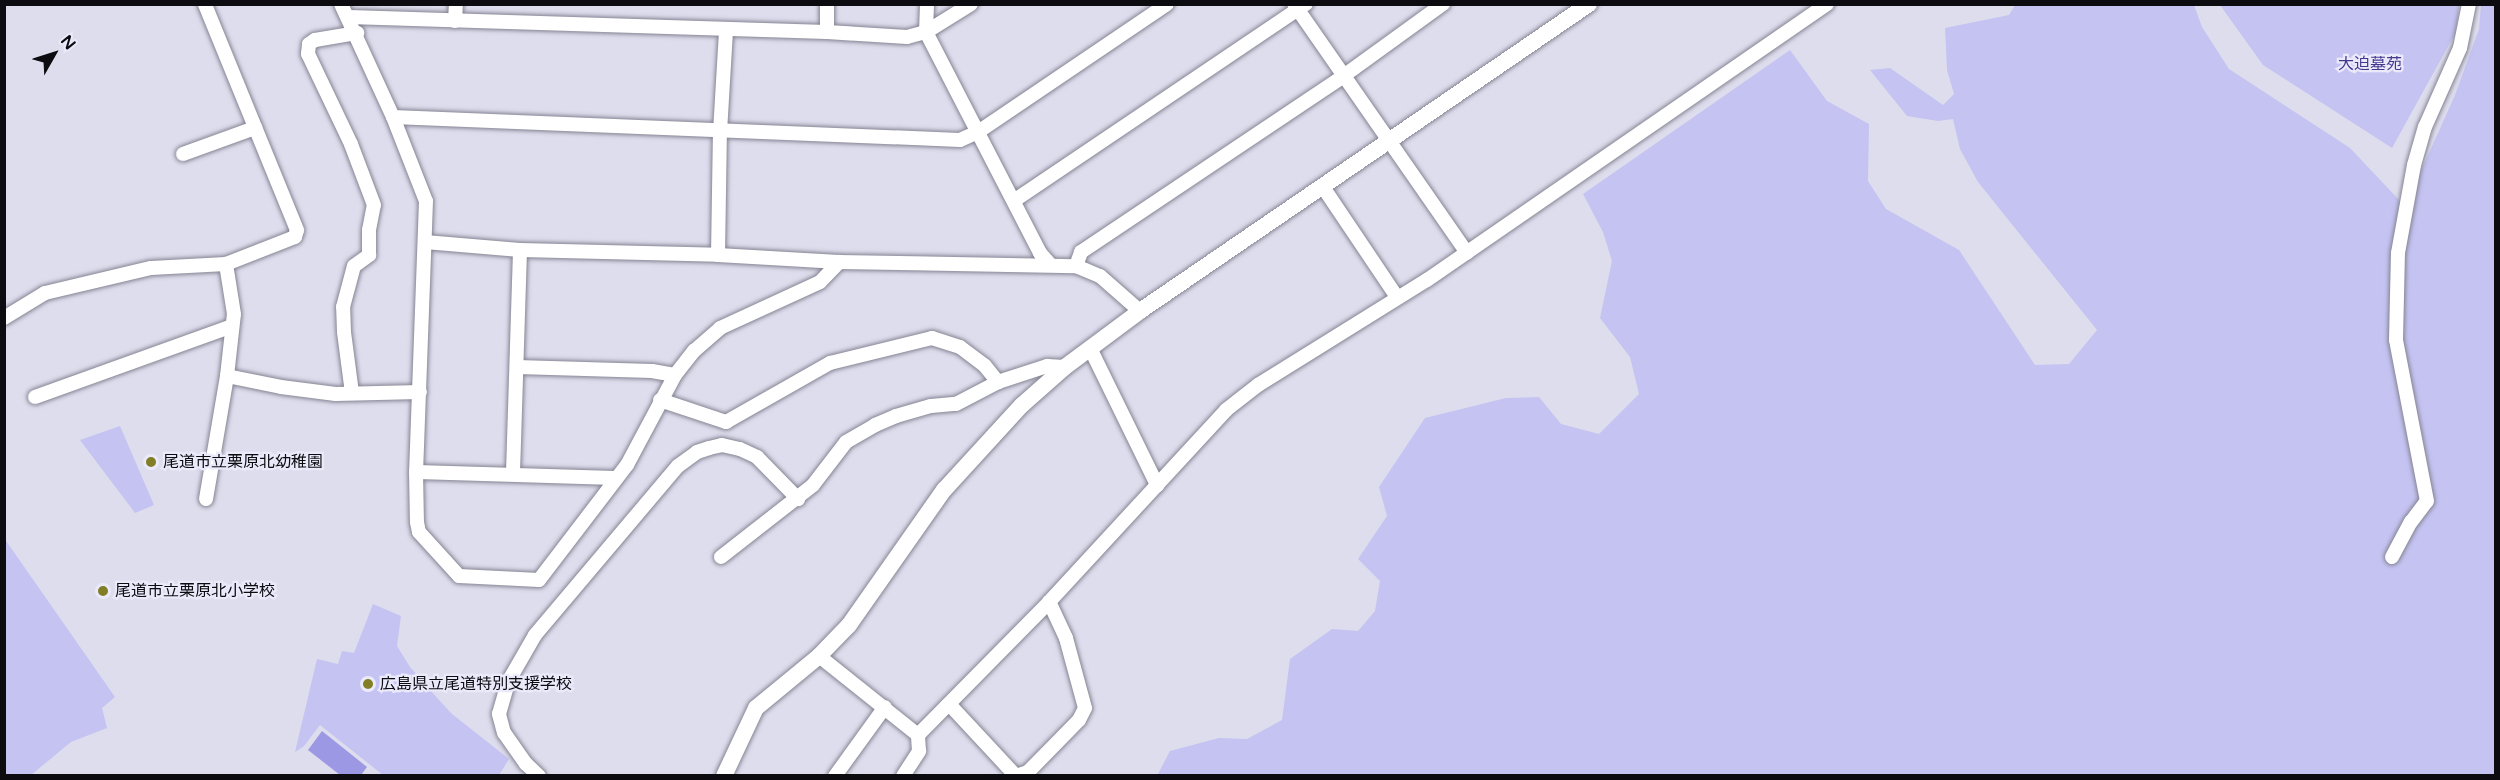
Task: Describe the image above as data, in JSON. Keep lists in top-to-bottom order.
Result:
{
  "parks": ["大迫墓苑"],
  "places": ["尾道市立栗原北幼稚園", "尾道市立栗原北小学校", "広島県立尾道特別支援学校"],
  "north": "top right"
}
